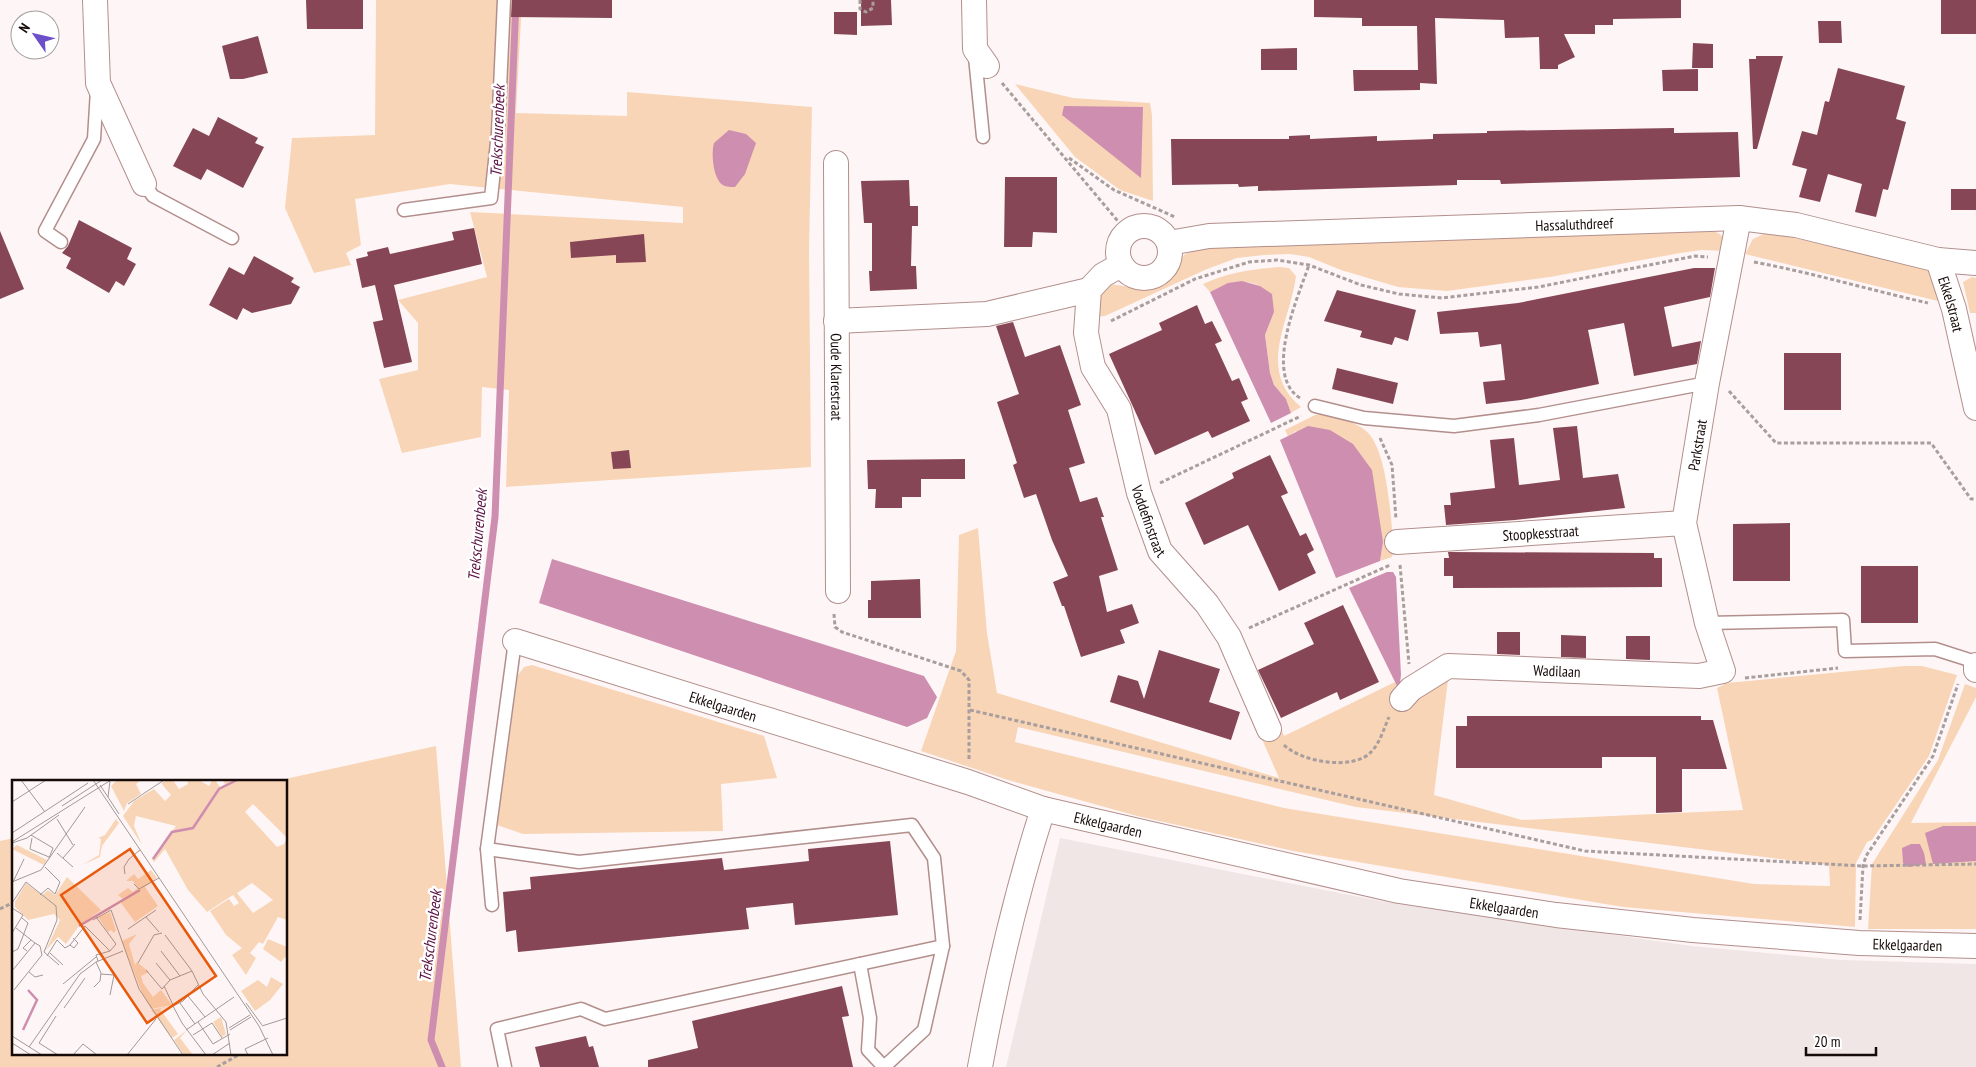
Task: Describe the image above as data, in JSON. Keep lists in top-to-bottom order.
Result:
{
  "streets": {
    "street": [
      "Hassaluthdreef",
      "Ekkelstraat",
      "Oude Klarestraat",
      "Parkstraat",
      "Voddefinstraat",
      "Stoopkesstraat",
      "Wadilaan",
      "Ekkelgaarden"
    ]
  },
  "crossings": [
    ["Hassaluthdreef", "Ekkelstraat"],
    ["Hassaluthdreef", "Parkstraat"],
    ["Parkstraat", "Stoopkesstraat"],
    ["Parkstraat", "Wadilaan"]
  ],
  "water": ["Trekschurenbeek"],
  "scale_bar": "20 m",
  "north": "top left"
}
